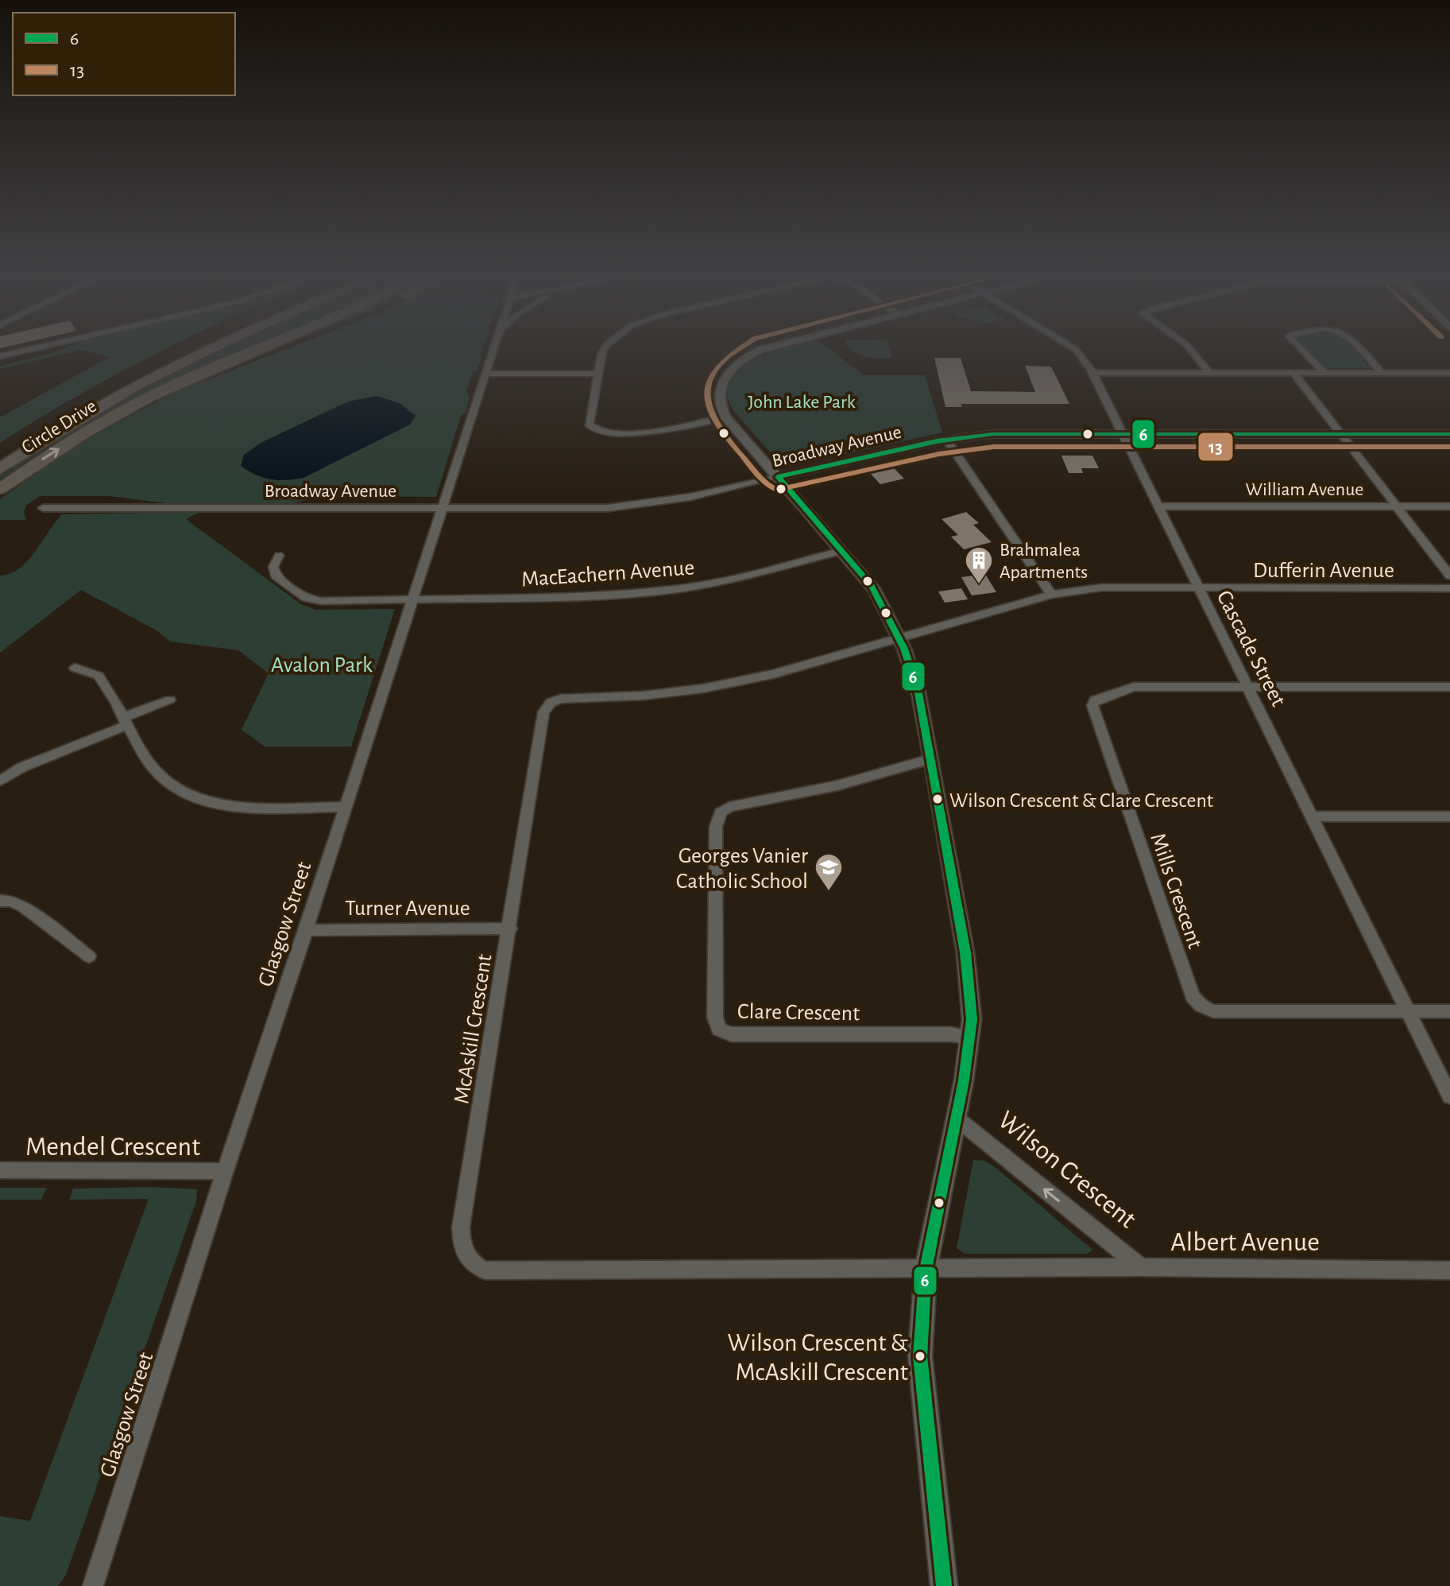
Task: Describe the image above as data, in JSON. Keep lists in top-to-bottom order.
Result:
{
  "streets": {
    "highway": ["Circle Drive"],
    "street": [
      "Broadway Avenue",
      "William Avenue",
      "Dufferin Avenue",
      "MacEachern Avenue",
      "Cascade Street",
      "Mills Crescent",
      "Turner Avenue",
      "Glasgow Street",
      "Clare Crescent",
      "McAskill Crescent",
      "Mendel Crescent",
      "Wilson Crescent",
      "Albert Avenue"
    ]
  },
  "crossings": [
    ["Broadway Avenue", "Cascade Street"],
    ["Broadway Avenue", "Glasgow Street"],
    ["William Avenue", "Cascade Street"],
    ["Dufferin Avenue", "Cascade Street"],
    ["Dufferin Avenue", "McAskill Crescent"],
    ["MacEachern Avenue", "Glasgow Street"],
    ["Cascade Street", "Mills Crescent"],
    ["Turner Avenue", "Glasgow Street"],
    ["Turner Avenue", "McAskill Crescent"],
    ["Glasgow Street", "Mendel Crescent"],
    ["McAskill Crescent", "Albert Avenue"],
    ["Wilson Crescent", "Albert Avenue"]
  ],
  "one_way": ["Wilson Crescent"],
  "parks": ["John Lake Park", "Avalon Park"],
  "places": {
    "building": ["Brahmalea Apartments"],
    "other": ["Wilson Crescent & Clare Crescent", "Wilson Crescent & McAskill Crescent"],
    "school or university": ["Georges Vanier Catholic School"]
  },
  "lines": ["transit line 13", "transit line 6"],
  "legend": ["6", "13"]
}
